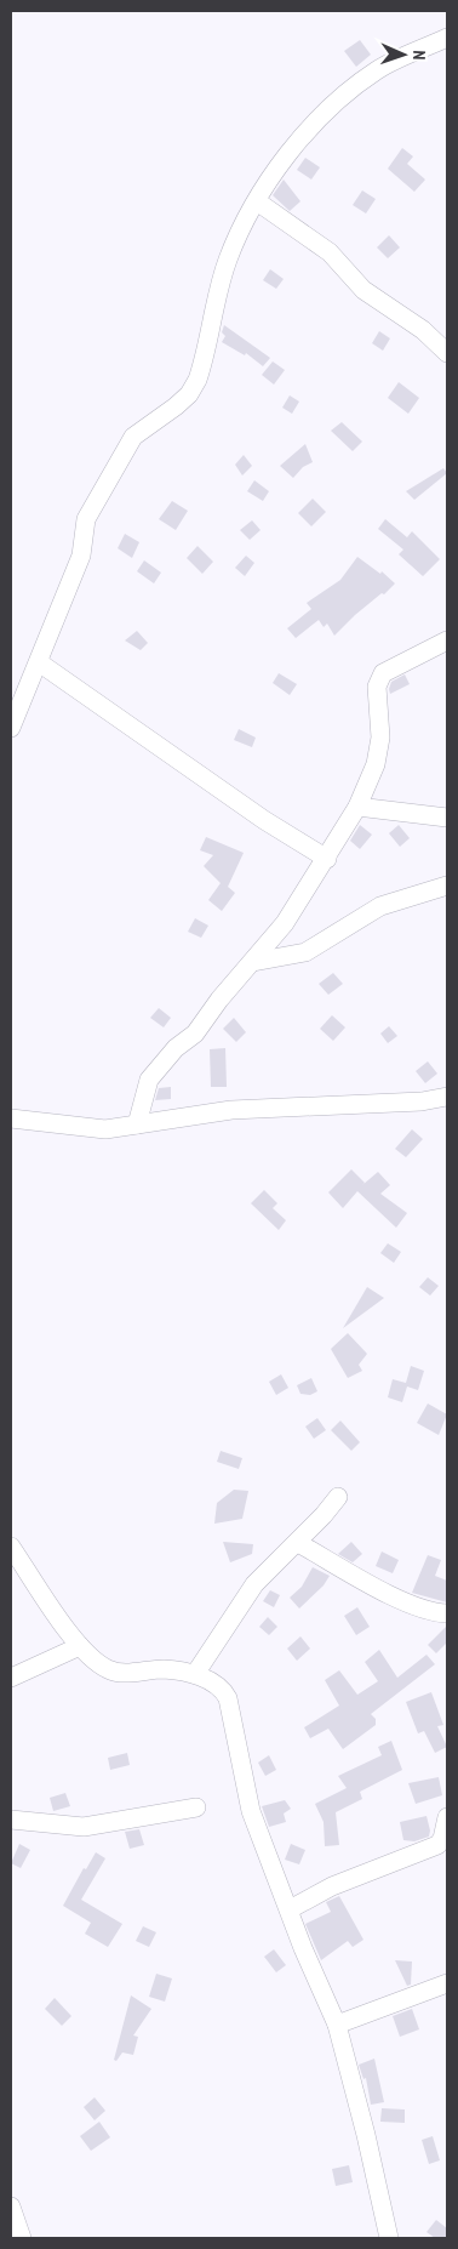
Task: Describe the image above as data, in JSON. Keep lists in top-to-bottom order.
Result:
{
  "north": "right"
}
